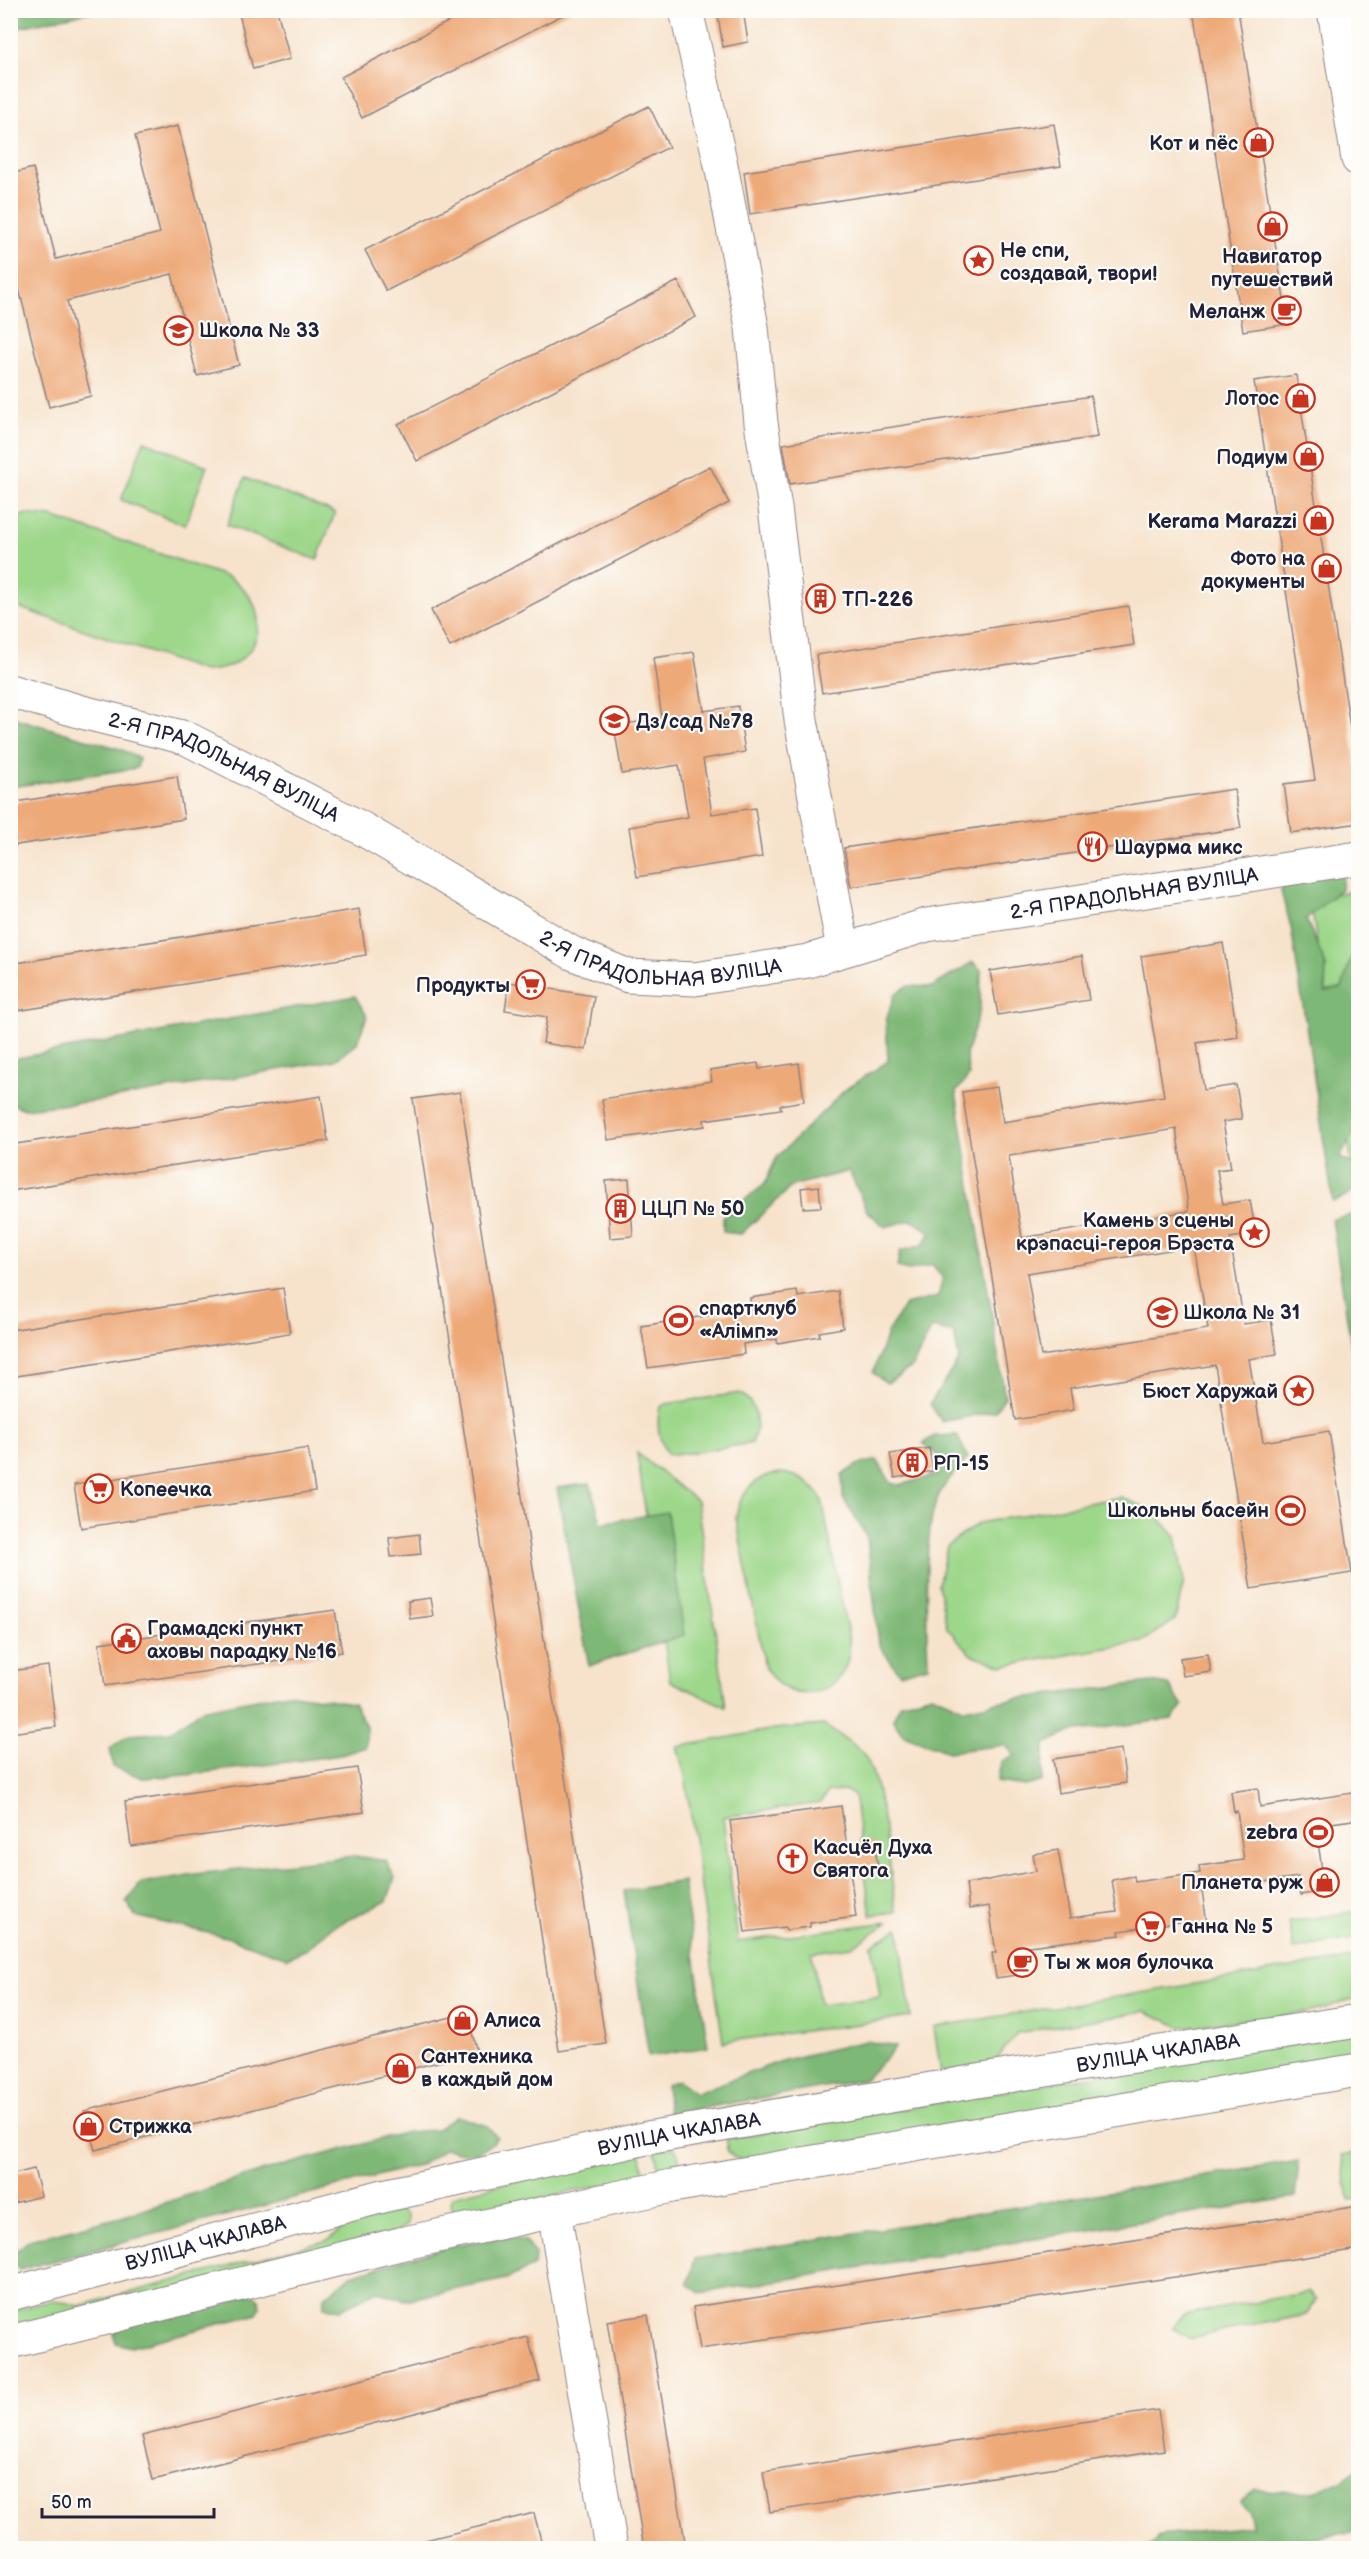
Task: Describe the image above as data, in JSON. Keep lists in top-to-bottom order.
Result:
{
  "streets": {
    "main road": ["2-Я ПРАДОЛЬНАЯ ВУЛІЦА", "ВУЛІЦА ЧКАЛАВА"]
  },
  "places": {
    "shop": [
      "Кот и пёс",
      "Навигатор путешествий",
      "Лотос",
      "Подиум",
      "Kerama Marazzi",
      "Фото на документы",
      "Планета руж",
      "Алиса",
      "Сантехника в каждый дом",
      "Стрижка"
    ],
    "place": ["Не спи, создавай, твори!", "Камень з сцены крэпасці-героя Брэста", "Бюст Харужай"],
    "cafe": ["Меланж", "Ты ж моя булочка"],
    "school or university": ["Школа № 33", "Дз/сад №78", "Школа № 31"],
    "building": ["ТП-226", "ЦЦП № 50", "РП-15"],
    "restaurant": ["Шаурма микс"],
    "supermarket": ["Продукты", "Копеечка", "Ганна № 5"],
    "sports": ["спартклуб «Алімп»", "Школьны басейн", "zebra"],
    "public building": ["Грамадскі пункт аховы парадку №16"],
    "church": ["Касцёл Духа Святога"]
  },
  "scale_bar": "50 m"
}
